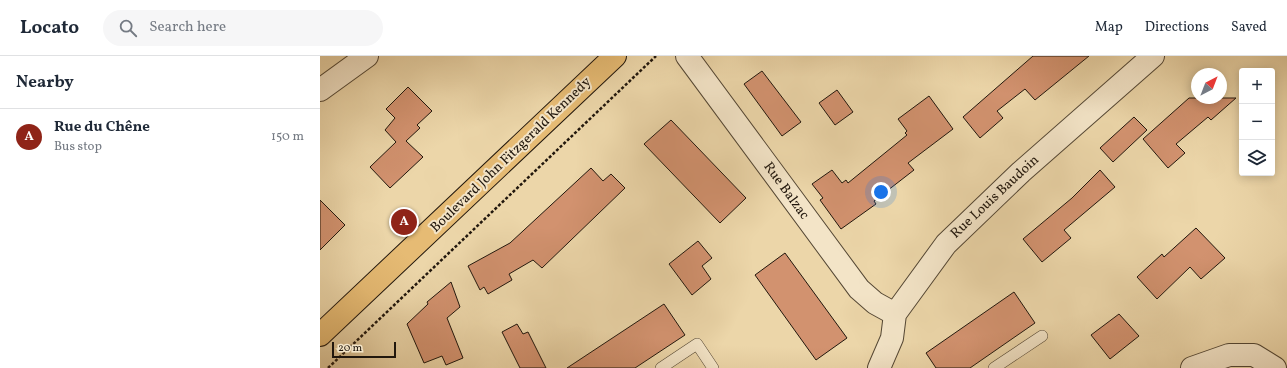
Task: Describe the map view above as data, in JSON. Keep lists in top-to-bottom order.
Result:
{
  "streets": {
    "main road": ["Boulevard John Fitzgerald Kennedy"],
    "street": ["Rue Balzac", "Rue Louis Baudoin"]
  },
  "crossings": [
    ["Rue Balzac", "Rue Louis Baudoin"]
  ],
  "scale_bar": "20 m",
  "north": "top right",
  "page": {
    "header": "Locato",
    "search": "Search here",
    "nav": ["Map", "Directions", "Saved"],
    "heading": "Nearby",
    "map_buttons": ["+", "−"],
    "list": [
      {
        "mark": "A",
        "name": "Rue du Chêne",
        "note": "Bus stop",
        "value": "150 m"
      }
    ],
    "pins": "A",
    "scale": "20 m"
  }
}
